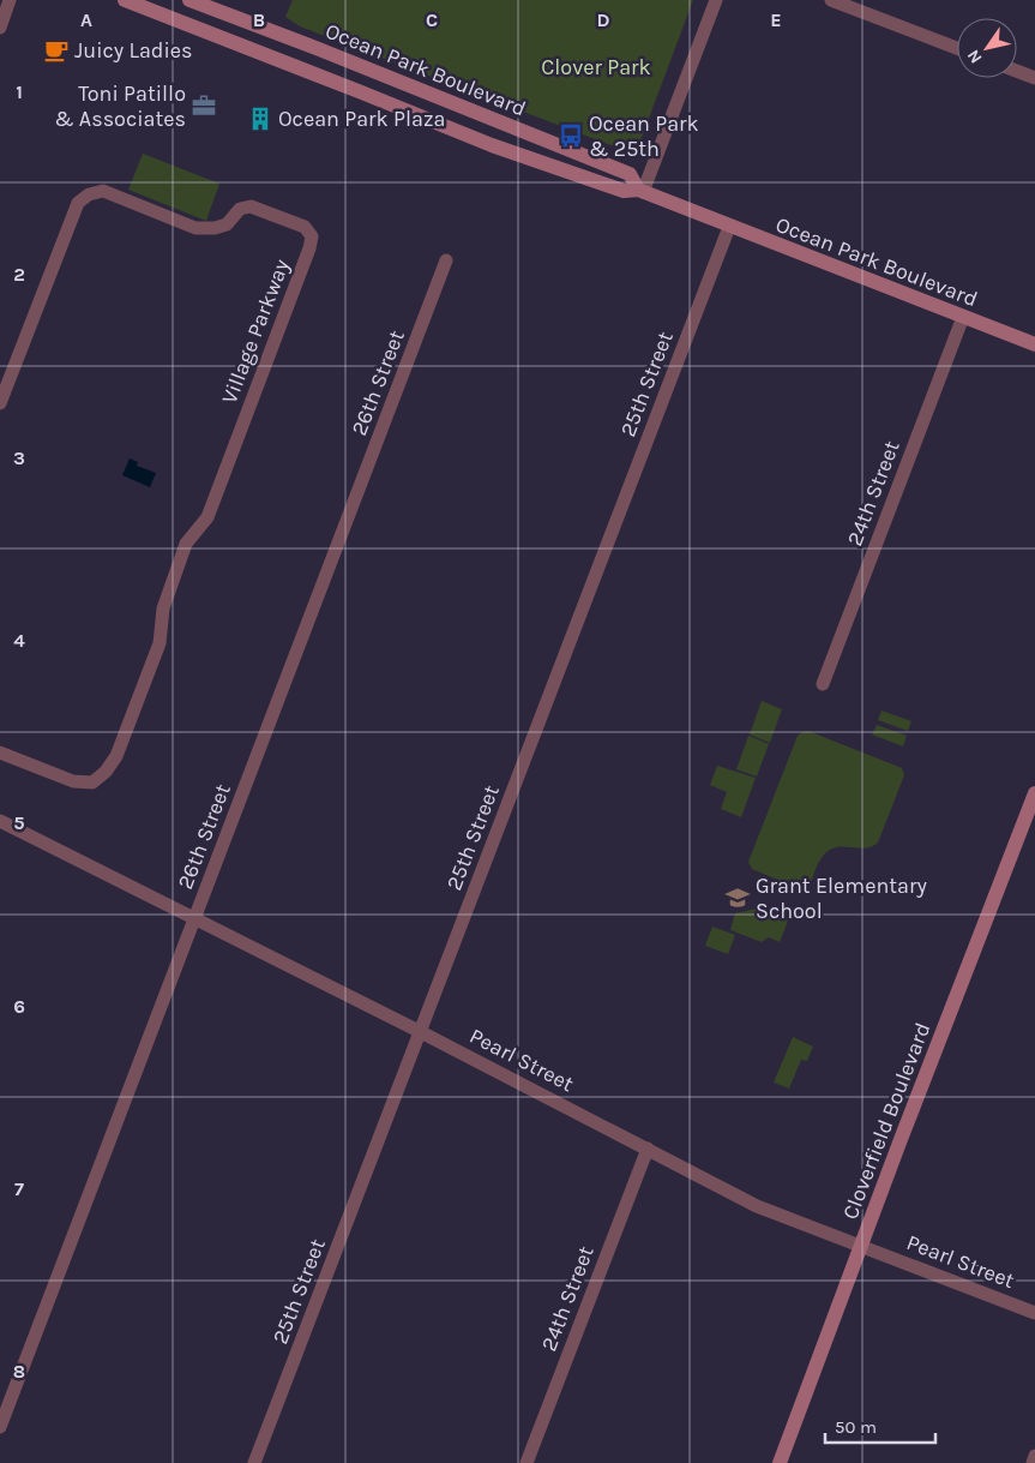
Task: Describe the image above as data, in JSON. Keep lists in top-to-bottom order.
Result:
{
  "streets": {
    "street": [
      "Ocean Park Boulevard",
      "Village Parkway",
      "26th Street",
      "25th Street",
      "24th Street",
      "Pearl Street",
      "Cloverfield Boulevard"
    ]
  },
  "crossings": [
    ["Ocean Park Boulevard", "25th Street"],
    ["Ocean Park Boulevard", "24th Street"],
    ["26th Street", "Pearl Street"],
    ["25th Street", "Pearl Street"],
    ["24th Street", "Pearl Street"],
    ["Pearl Street", "Cloverfield Boulevard"]
  ],
  "parks": ["Clover Park"],
  "places": {
    "cafe": ["Juicy Ladies"],
    "office": ["Toni Patillo & Associates"],
    "building": ["Ocean Park Plaza"],
    "bus stop": ["Ocean Park & 25th"],
    "school or university": ["Grant Elementary School"]
  },
  "scale_bar": "50 m",
  "north": "bottom left",
  "grid": {
    "columns": [
      "A",
      "B",
      "C",
      "D",
      "E"
    ],
    "rows": [
      "1",
      "2",
      "3",
      "4",
      "5",
      "6",
      "7",
      "8"
    ]
  }
}
